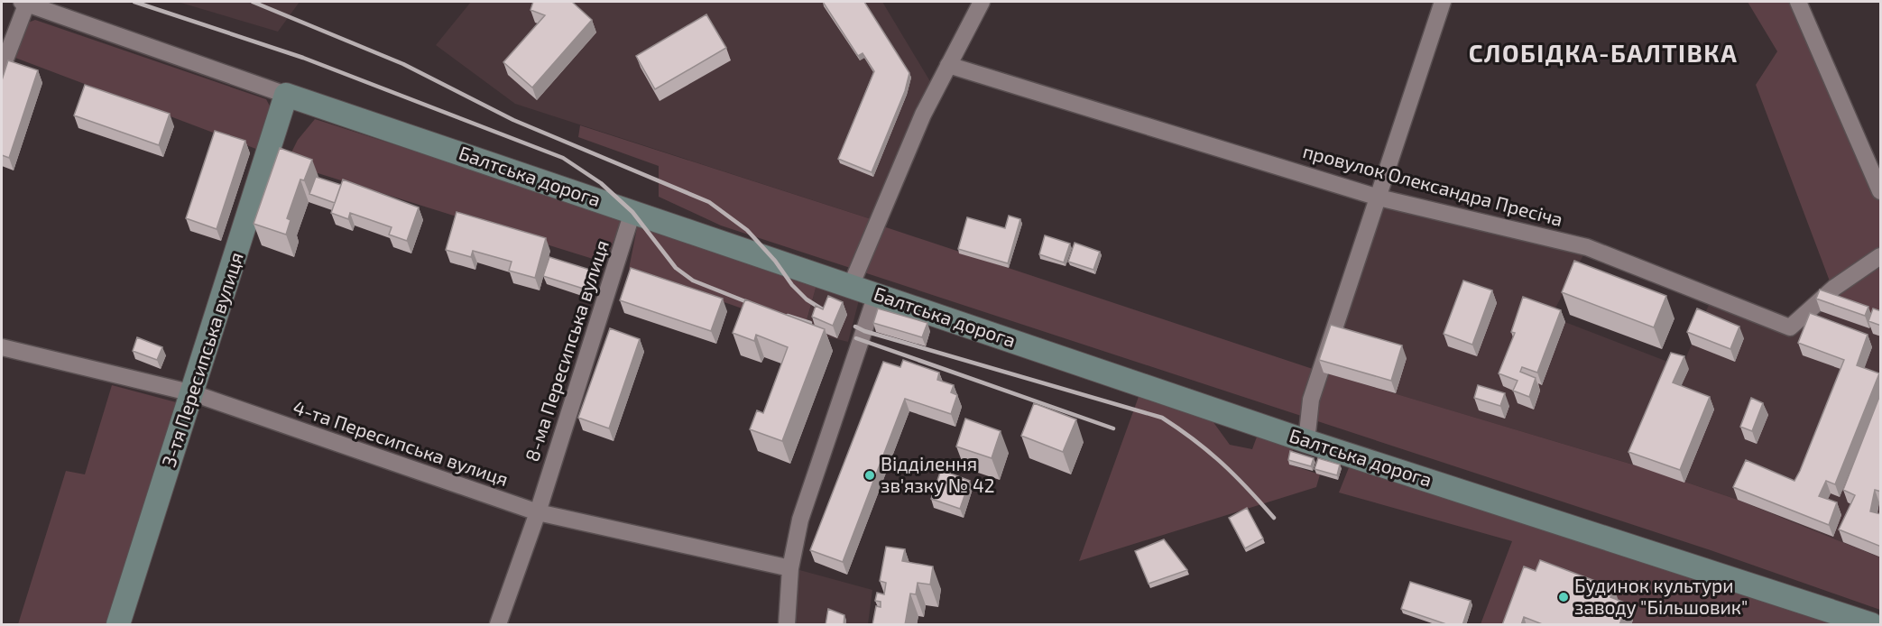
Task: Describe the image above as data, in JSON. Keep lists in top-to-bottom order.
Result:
{
  "streets": {
    "main road": ["Балтська дорога", "3-тя Пересипська вулиця"],
    "street": ["провулок Олександра Пресіча", "8-ма Пересипська вулиця", "4-та Пересипська вулиця"]
  },
  "crossings": [
    ["Балтська дорога", "8-ма Пересипська вулиця"],
    ["Балтська дорога", "3-тя Пересипська вулиця"],
    ["8-ма Пересипська вулиця", "4-та Пересипська вулиця"],
    ["3-тя Пересипська вулиця", "4-та Пересипська вулиця"]
  ],
  "districts": ["СЛОБІДКА-БАЛТІВКА"],
  "places": ["Відділення зв'язку № 42", "Будинок культури заводу \"Більшовик\""]
}
